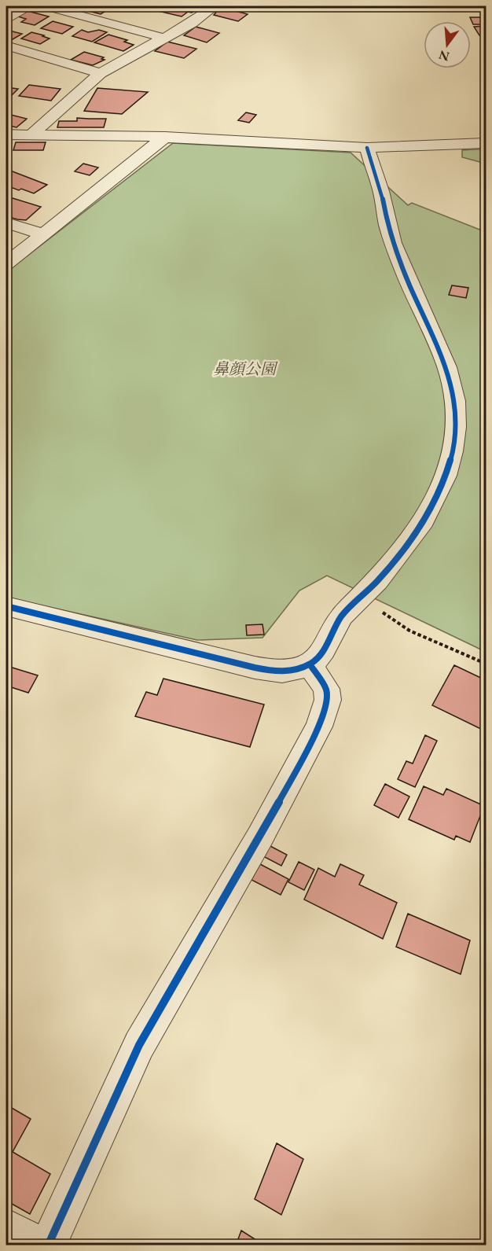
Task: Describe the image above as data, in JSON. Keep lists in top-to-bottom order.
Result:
{
  "parks": ["鼻顔公園"],
  "north": "bottom"
}
